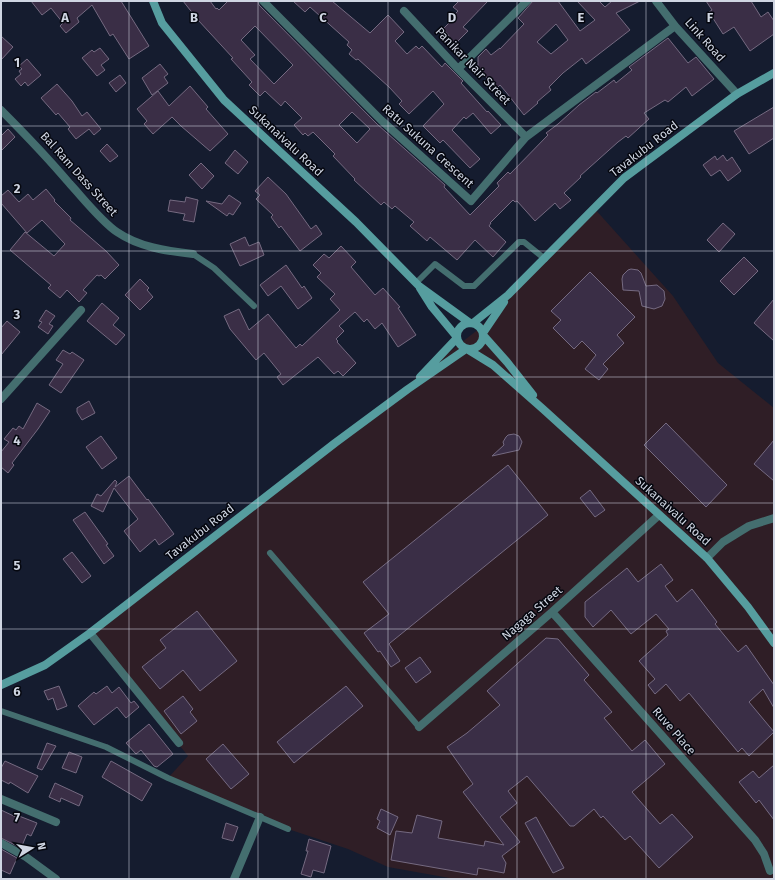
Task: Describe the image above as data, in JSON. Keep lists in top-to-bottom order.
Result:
{
  "streets": {
    "main road": ["Sukanaivalu Road", "Tavakubu Road"],
    "street": [
      "Link Road",
      "Panikar Nair Street",
      "Ratu Sukuna Crescent",
      "Bal Ram Dass Street",
      "Nagaga Street",
      "Ruve Place"
    ]
  },
  "crossings": [
    ["Link Road", "Ratu Sukuna Crescent"],
    ["Link Road", "Tavakubu Road"],
    ["Panikar Nair Street", "Ratu Sukuna Crescent"],
    ["Sukanaivalu Road", "Tavakubu Road"],
    ["Sukanaivalu Road", "Nagaga Street"],
    ["Nagaga Street", "Ruve Place"]
  ],
  "north": "right",
  "grid": {
    "columns": [
      "A",
      "B",
      "C",
      "D",
      "E",
      "F"
    ],
    "rows": [
      "1",
      "2",
      "3",
      "4",
      "5",
      "6",
      "7"
    ]
  }
}
